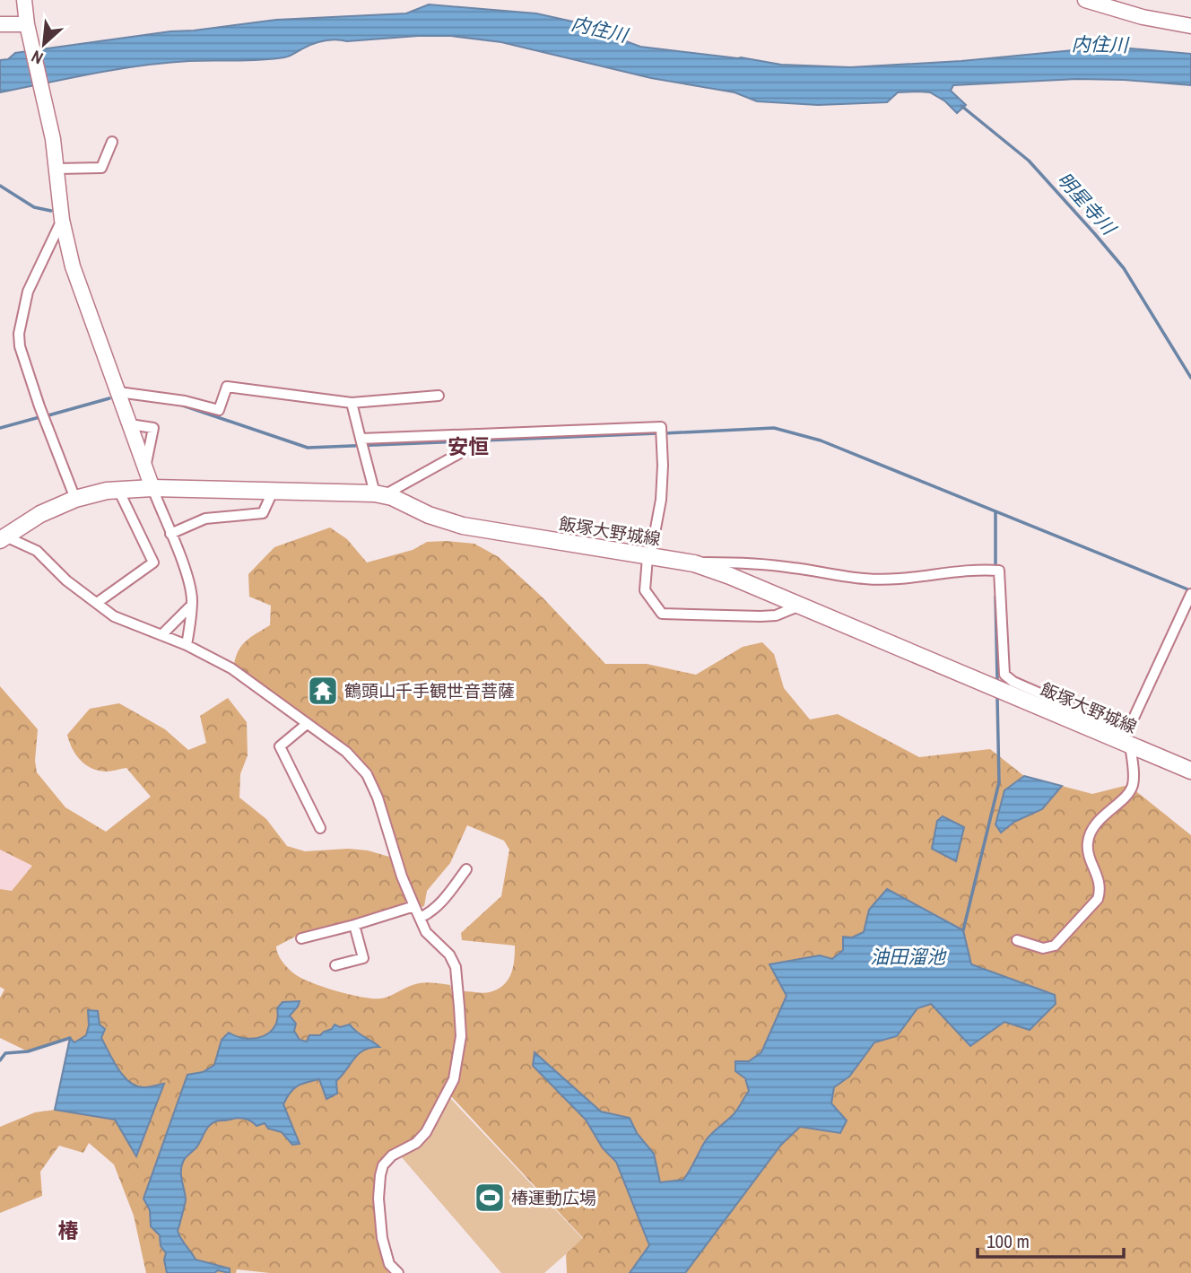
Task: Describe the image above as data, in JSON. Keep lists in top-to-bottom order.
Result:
{
  "streets": {
    "main road": ["飯塚大野城線"]
  },
  "districts": ["安恒", "椿"],
  "water": ["内住川", "明星寺川", "油田溜池"],
  "places": {
    "temple": ["鶴頭山千手観世音菩薩"],
    "sports": ["椿運動広場"]
  },
  "scale_bar": "100 m",
  "north": "bottom left"
}
